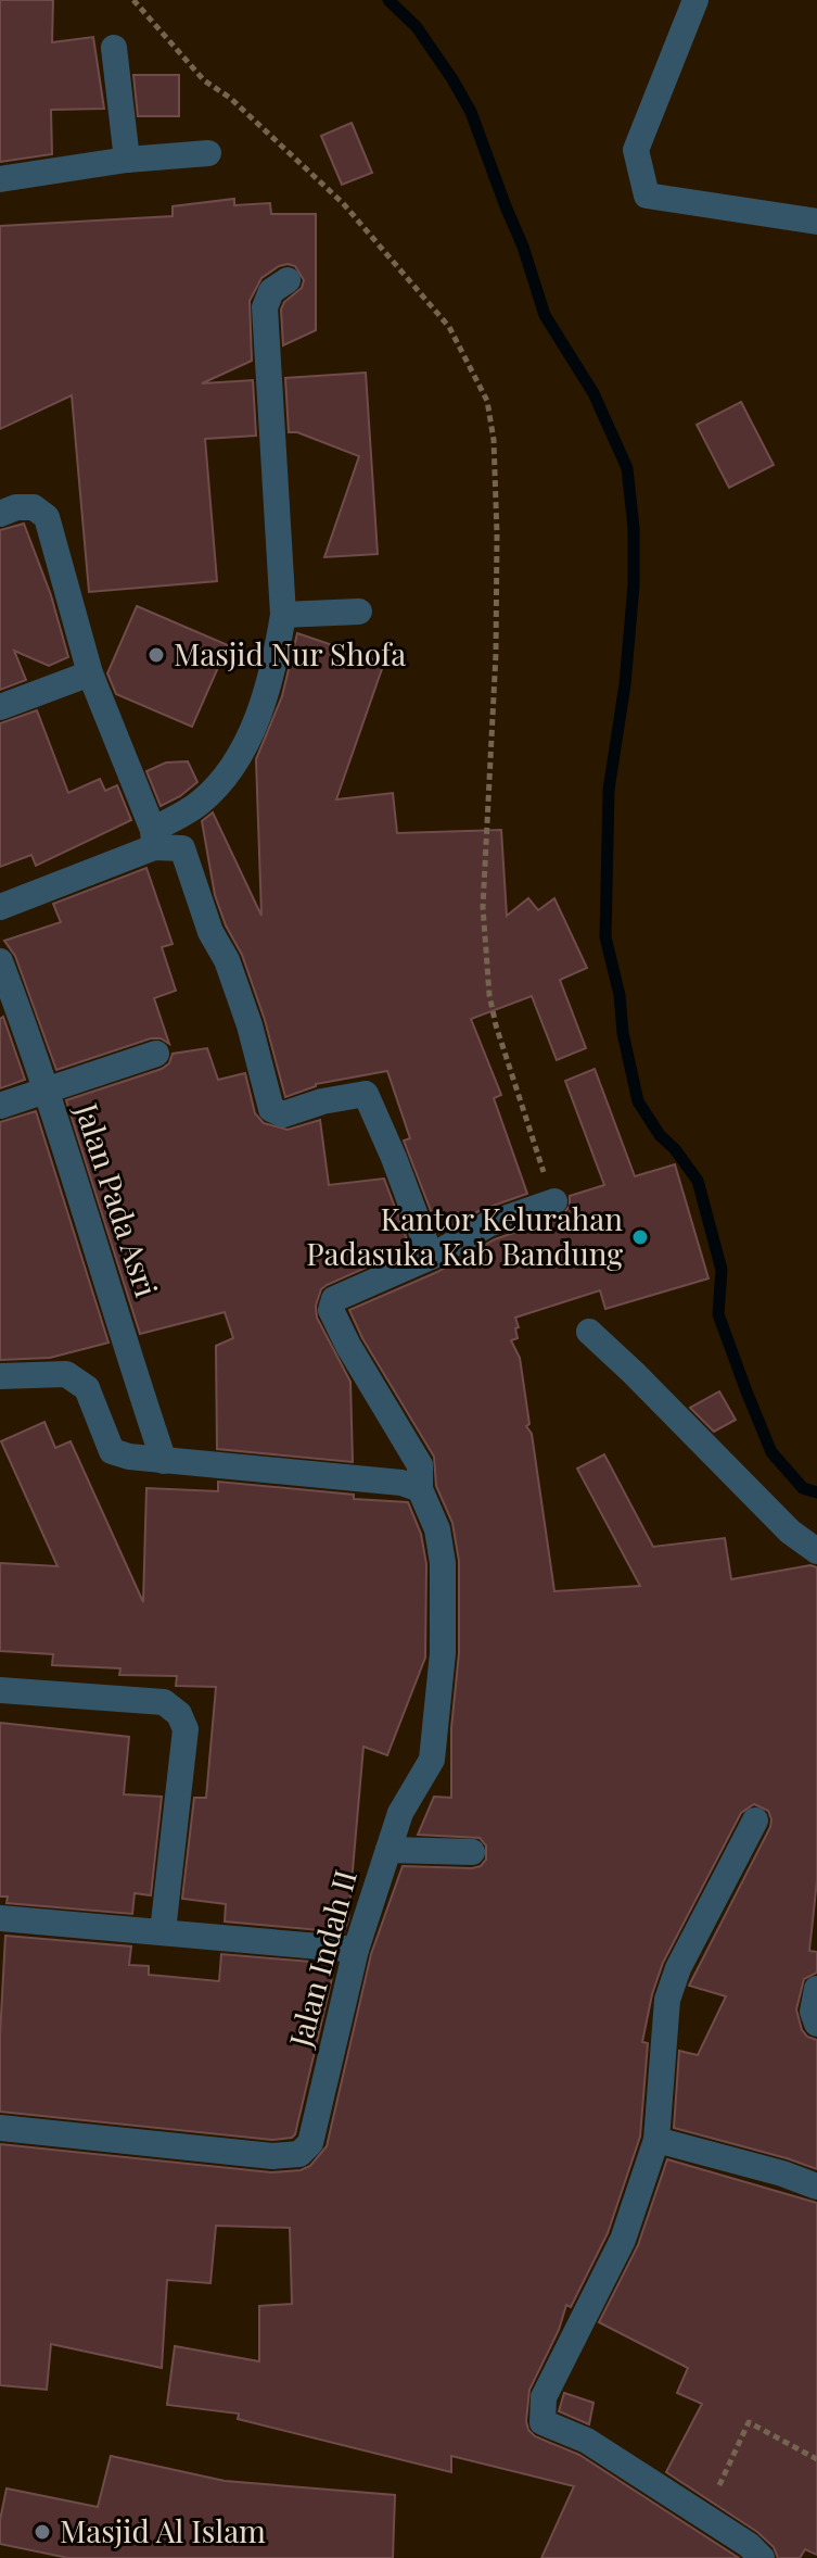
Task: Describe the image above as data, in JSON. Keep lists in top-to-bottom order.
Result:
{
  "streets": {
    "street": ["Jalan Pada Asri", "Jalan Indah II"]
  },
  "places": ["Masjid Nur Shofa", "Kantor Kelurahan Padasuka Kab Bandung", "Masjid Al Islam"]
}
